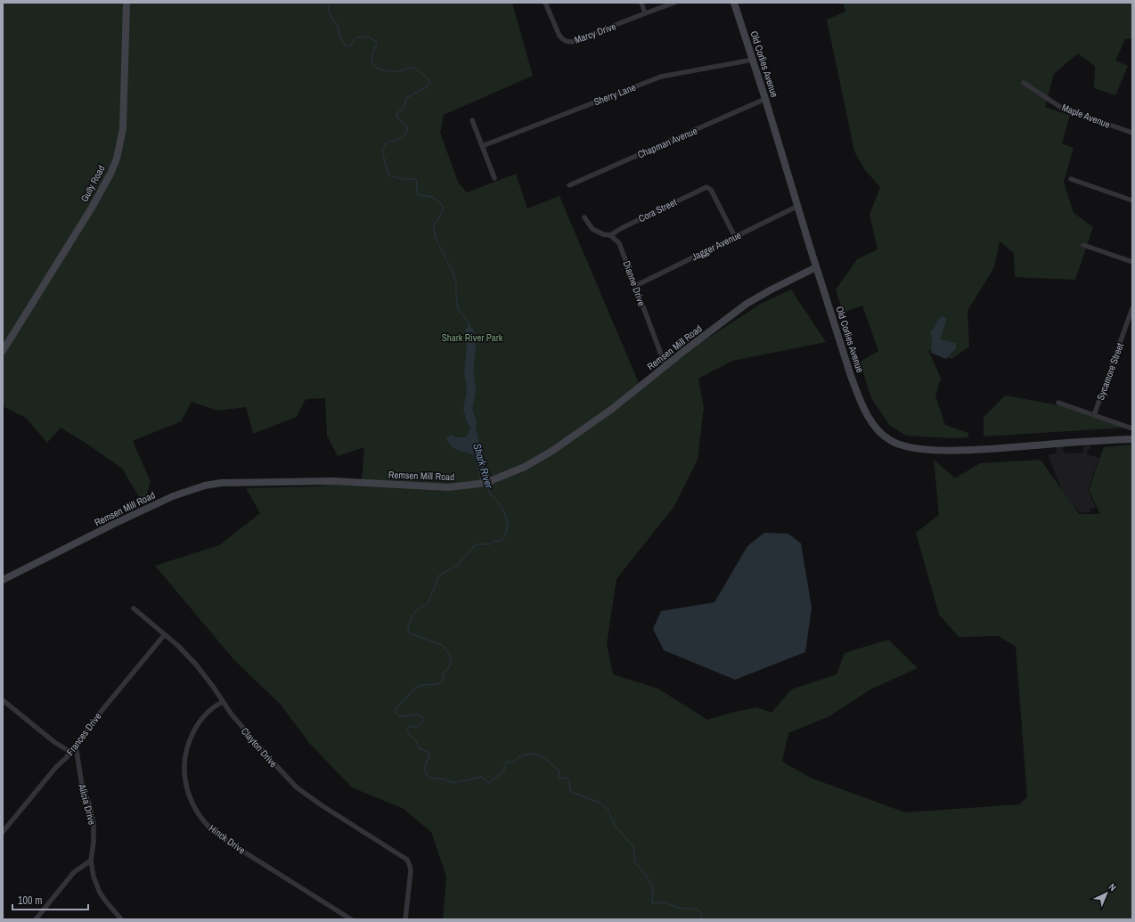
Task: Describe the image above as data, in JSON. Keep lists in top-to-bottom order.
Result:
{
  "streets": {
    "street": [
      "Marcy Drive",
      "Old Corlies Avenue",
      "Sherry Lane",
      "Maple Avenue",
      "Chapman Avenue",
      "Gully Road",
      "Cora Street",
      "Jagger Avenue",
      "Dianne Drive",
      "Remsen Mill Road",
      "Sycamore Street",
      "Frances Drive",
      "Clayton Drive",
      "Alicia Drive",
      "Hinck Drive"
    ]
  },
  "crossings": [
    ["Old Corlies Avenue", "Sherry Lane"],
    ["Old Corlies Avenue", "Chapman Avenue"],
    ["Old Corlies Avenue", "Jagger Avenue"],
    ["Old Corlies Avenue", "Remsen Mill Road"],
    ["Cora Street", "Jagger Avenue"],
    ["Cora Street", "Dianne Drive"],
    ["Jagger Avenue", "Dianne Drive"],
    ["Dianne Drive", "Remsen Mill Road"],
    ["Frances Drive", "Clayton Drive"],
    ["Frances Drive", "Alicia Drive"],
    ["Clayton Drive", "Hinck Drive"]
  ],
  "water": ["Shark River"],
  "parks": ["Shark River Park"],
  "scale_bar": "100 m",
  "north": "top right"
}
